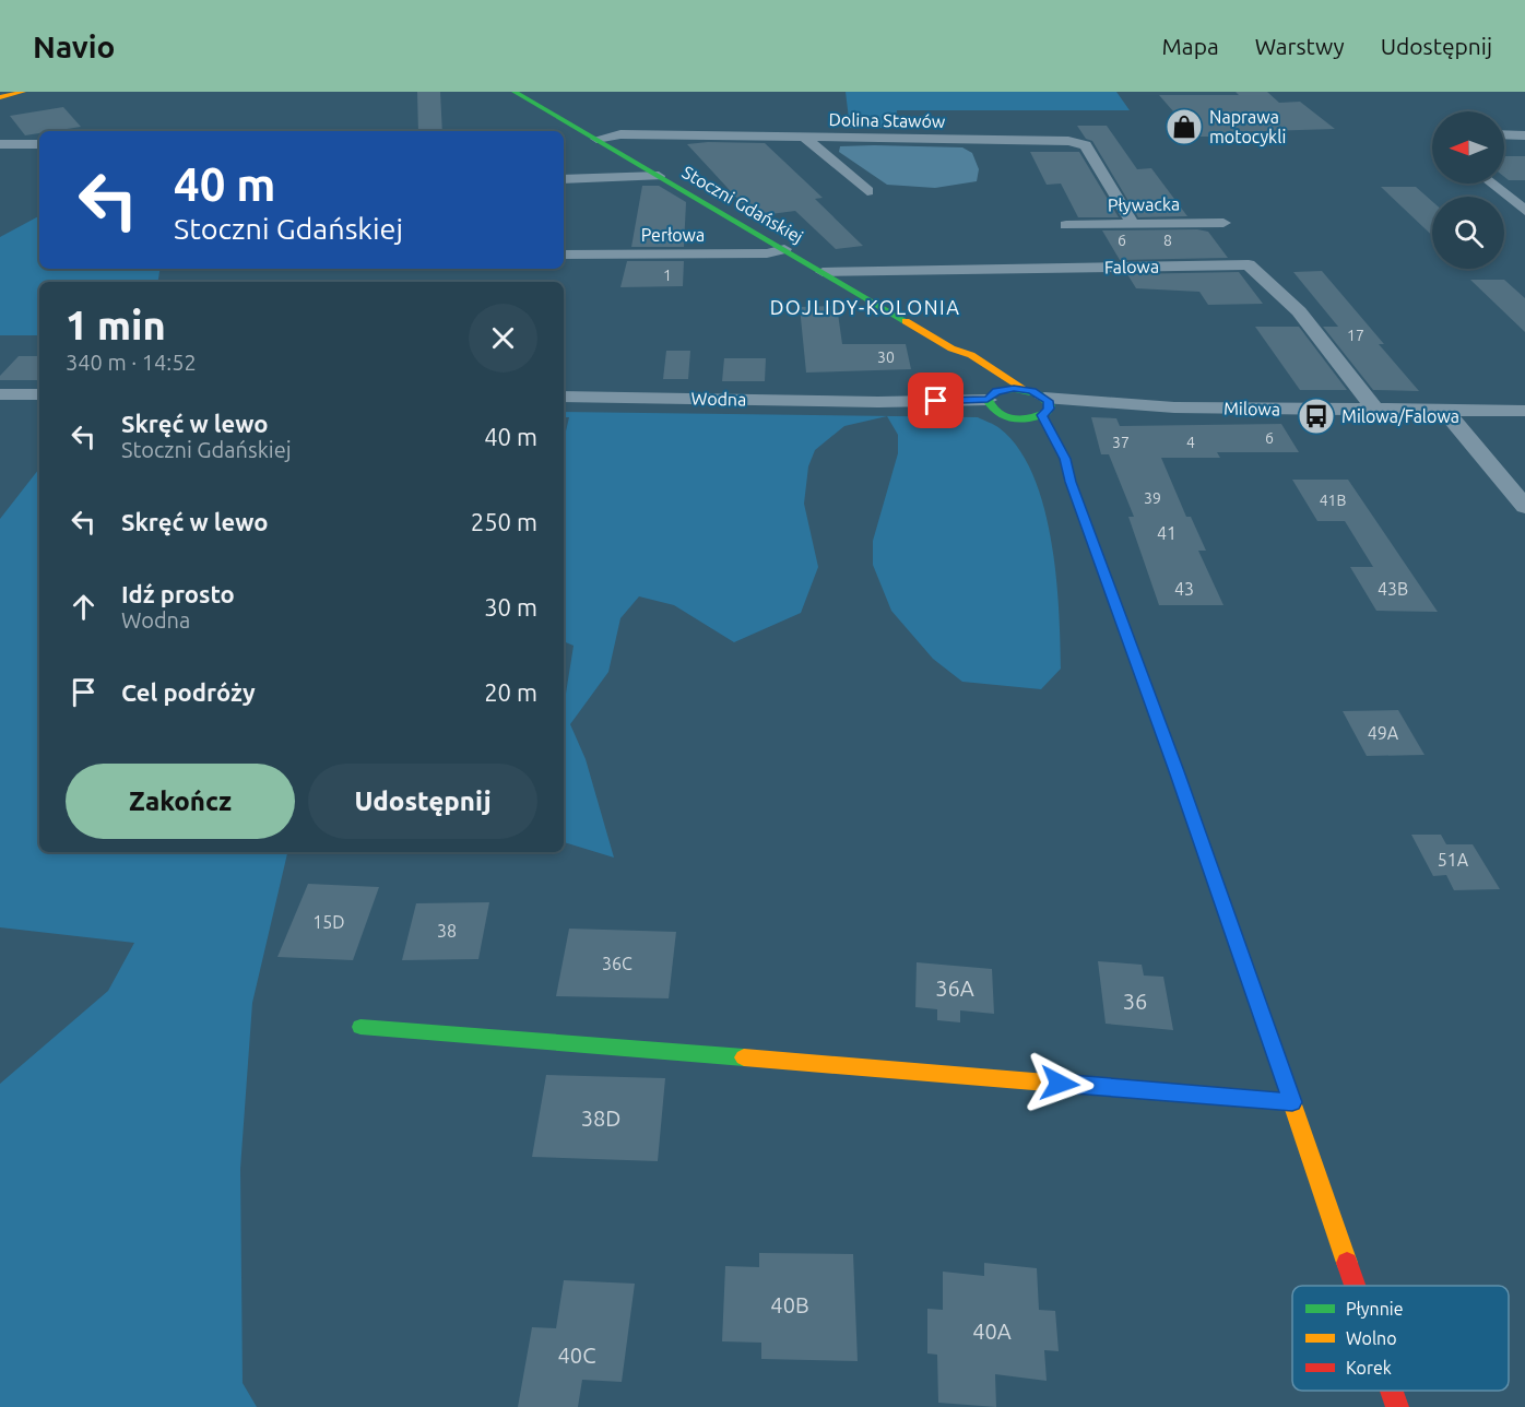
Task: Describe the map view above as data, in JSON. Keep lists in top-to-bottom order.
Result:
{
  "streets": {
    "main road": ["Stoczni Gdańskiej"],
    "street": [
      "Dolina Stawów",
      "Pływacka",
      "Perłowa",
      "Falowa",
      "Wodna",
      "Milowa"
    ]
  },
  "crossings": [
    ["Dolina Stawów", "Stoczni Gdańskiej"],
    ["Dolina Stawów", "Pływacka"],
    ["Stoczni Gdańskiej", "Perłowa"],
    ["Stoczni Gdańskiej", "Falowa"],
    ["Stoczni Gdańskiej", "Wodna"],
    ["Stoczni Gdańskiej", "Milowa"],
    ["Falowa", "Milowa"]
  ],
  "districts": ["DOJLIDY-KOLONIA"],
  "places": {
    "shop": ["Naprawa motocykli"],
    "bus stop": ["Milowa/Falowa"]
  },
  "house_numbers": [
    "6",
    "8",
    "1",
    "17",
    "30",
    "6",
    "37",
    "4",
    "39",
    "41B",
    "41",
    "43",
    "43B",
    "49A",
    "51A",
    "15D",
    "38",
    "36C",
    "36A",
    "36",
    "38D",
    "40B",
    "40A",
    "40C"
  ],
  "legend": ["Płynnie", "Wolno", "Korek"],
  "north": "left",
  "page": {
    "header": "Navio",
    "nav": ["Mapa", "Warstwy", "Udostępnij"],
    "turn": ["40 m", "Stoczni Gdańskiej"],
    "heading": ["1 min", "340 m · 14:52"],
    "list": [
      {
        "name": "Skręć w lewo",
        "note": "Stoczni Gdańskiej",
        "value": "40 m"
      },
      {
        "name": "Skręć w lewo",
        "value": "250 m"
      },
      {
        "name": "Idź prosto",
        "note": "Wodna",
        "value": "30 m"
      },
      {
        "name": "Cel podróży",
        "value": "20 m"
      }
    ],
    "buttons": ["Zakończ", "Udostępnij"]
  }
}
